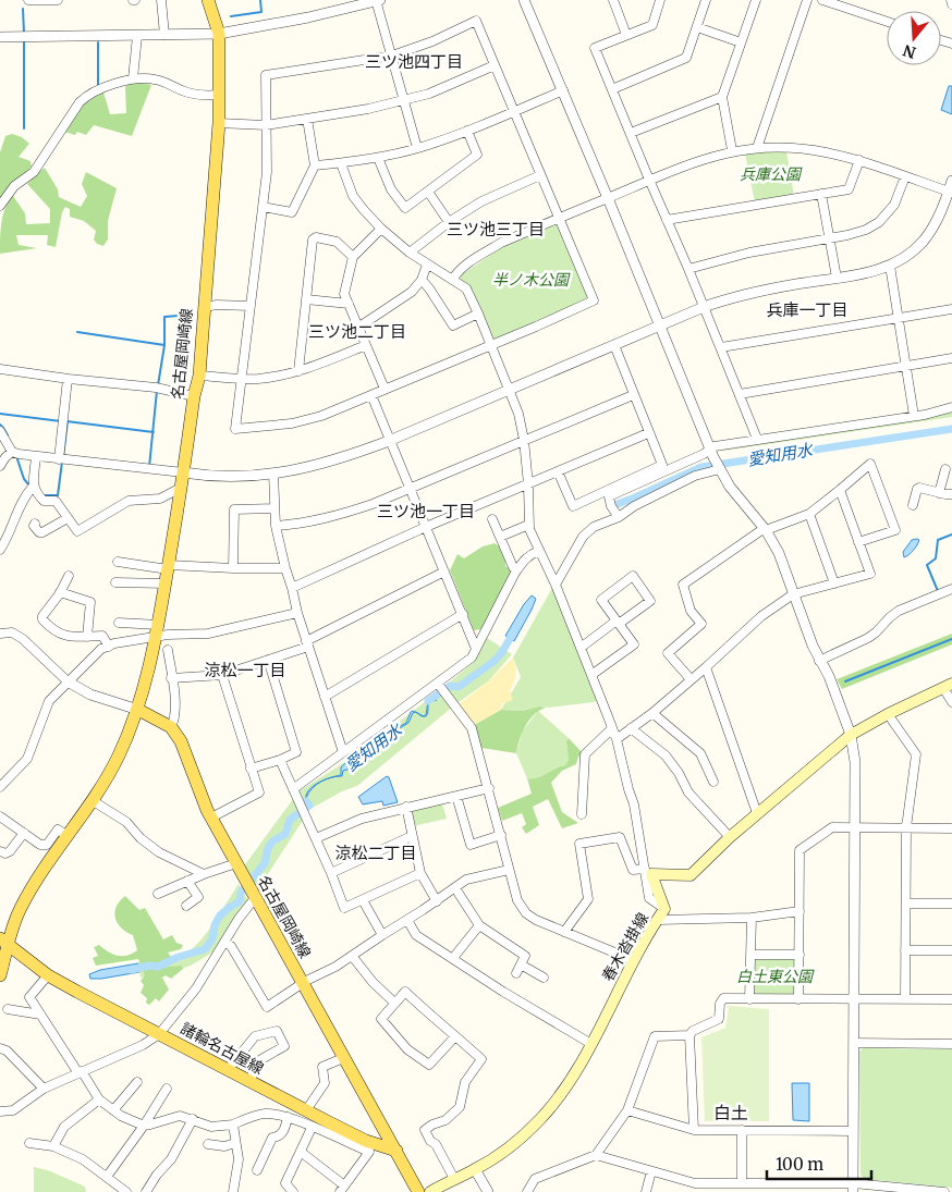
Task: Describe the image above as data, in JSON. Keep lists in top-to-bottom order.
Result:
{
  "streets": {
    "main road": ["名古屋岡崎線", "春木沓掛線", "諸輪名古屋線"]
  },
  "crossings": [
    ["名古屋岡崎線", "諸輪名古屋線"]
  ],
  "districts": [
    "三ツ池四丁目",
    "三ツ池三丁目",
    "兵庫一丁目",
    "三ツ池二丁目",
    "三ツ池一丁目",
    "涼松一丁目",
    "涼松二丁目",
    "白土"
  ],
  "water": ["愛知用水"],
  "parks": ["兵庫公園", "半ノ木公園", "白土東公園"],
  "scale_bar": "100 m",
  "north": "bottom"
}
